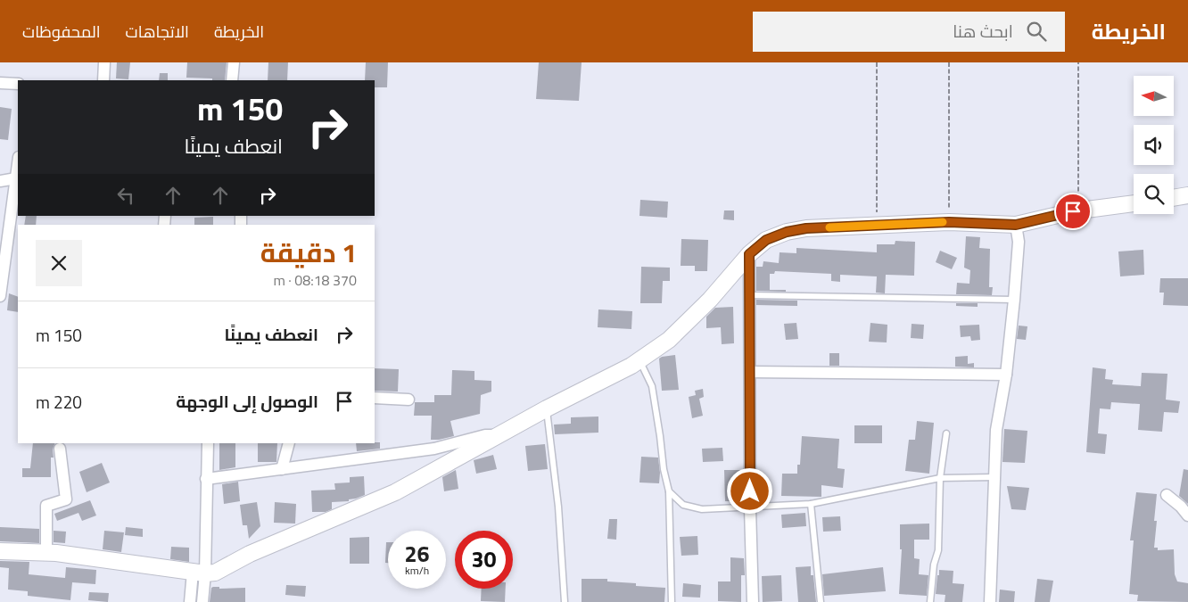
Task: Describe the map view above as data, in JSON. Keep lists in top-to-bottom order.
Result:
{
  "north": "left",
  "page": {
    "header": "الخريطة",
    "search": "ابحث هنا",
    "nav": ["الخريطة", "الاتجاهات", "المحفوظات"],
    "turn": ["150 m", "انعطف يمينًا"],
    "heading": ["1 دقيقة", "370 m · 08:18"],
    "list": [
      {
        "name": "انعطف يمينًا",
        "value": "150 m"
      },
      {
        "name": "الوصول إلى الوجهة",
        "value": "220 m"
      }
    ],
    "speed": "26 km/h",
    "limit": "30"
  }
}
